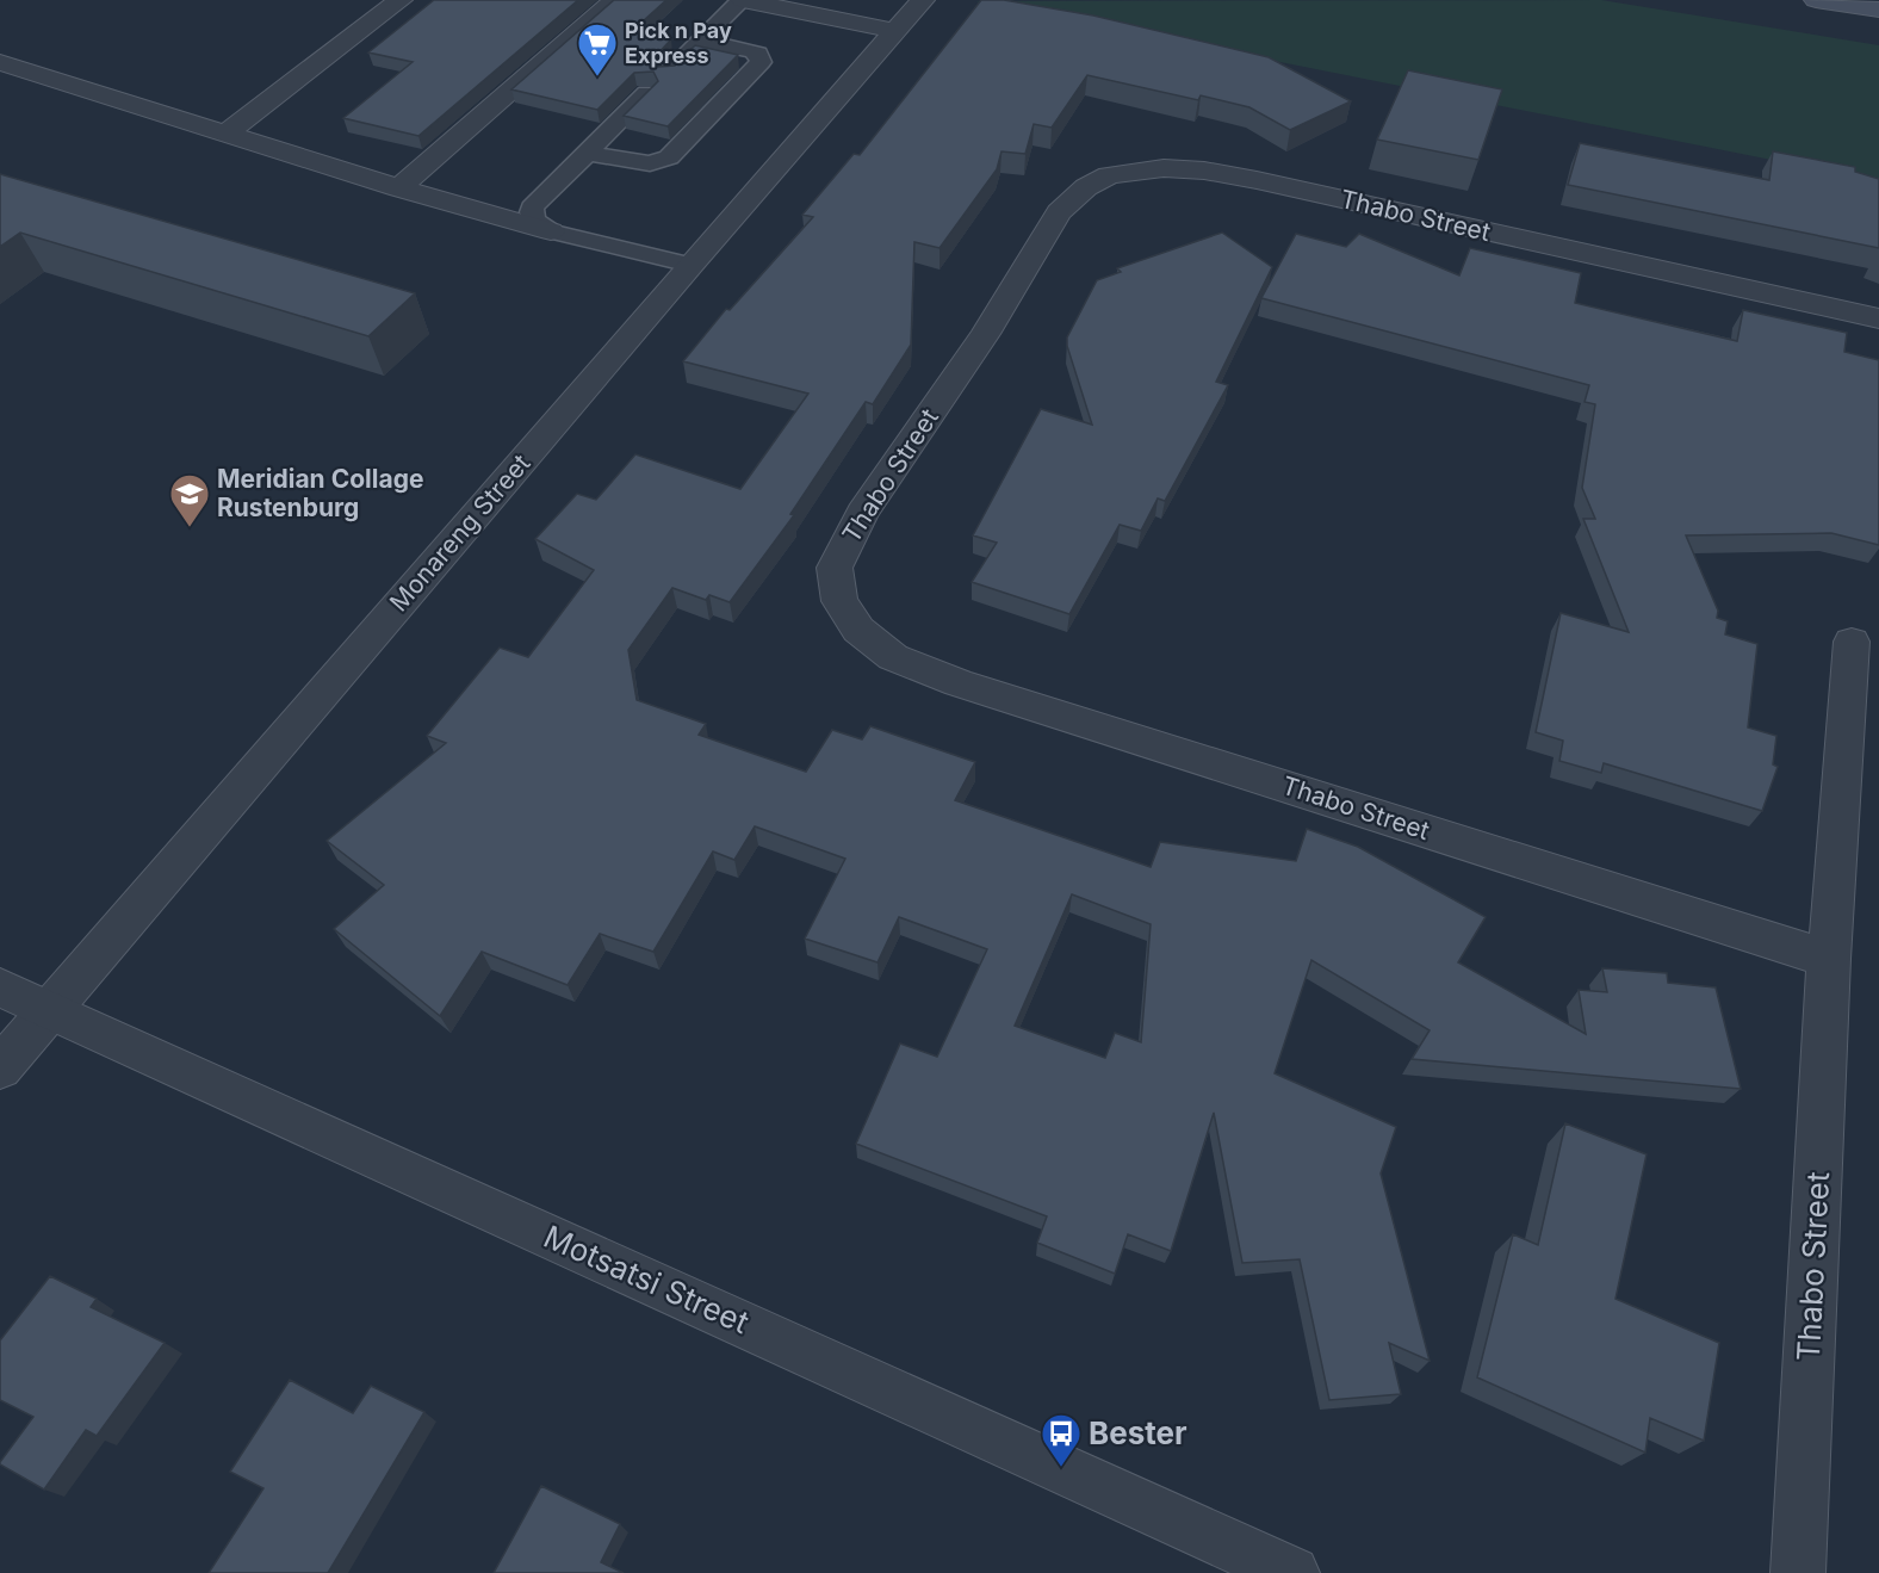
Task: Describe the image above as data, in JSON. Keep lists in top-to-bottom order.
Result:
{
  "streets": {
    "street": ["Thabo Street", "Monareng Street", "Motsatsi Street"]
  },
  "crossings": [
    ["Monareng Street", "Motsatsi Street"]
  ],
  "places": {
    "supermarket": ["Pick n Pay Express"],
    "school or university": ["Meridian Collage Rustenburg"],
    "bus stop": ["Bester"]
  }
}
